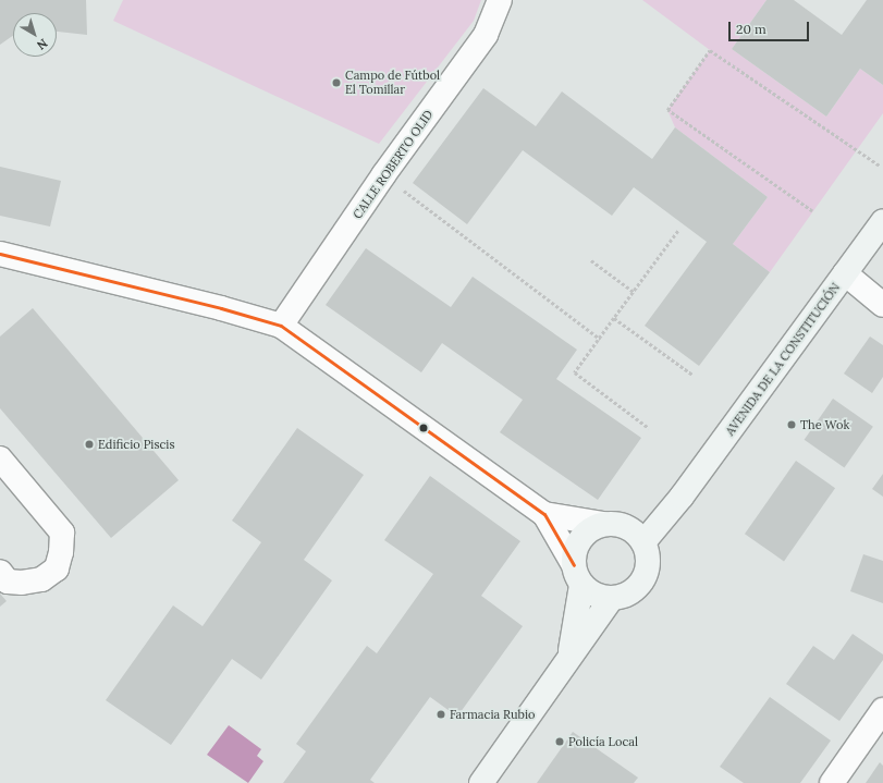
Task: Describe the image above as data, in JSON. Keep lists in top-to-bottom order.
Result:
{
  "streets": {
    "main road": ["AVENIDA DE LA CONSTITUCIÓN"],
    "street": ["CALLE ROBERTO OLID"]
  },
  "places": [
    "Campo de Fútbol El Tomillar",
    "The Wok",
    "Edificio Piscis",
    "Farmacia Rubio",
    "Policía Local"
  ],
  "scale_bar": "20 m",
  "north": "bottom right"
}
